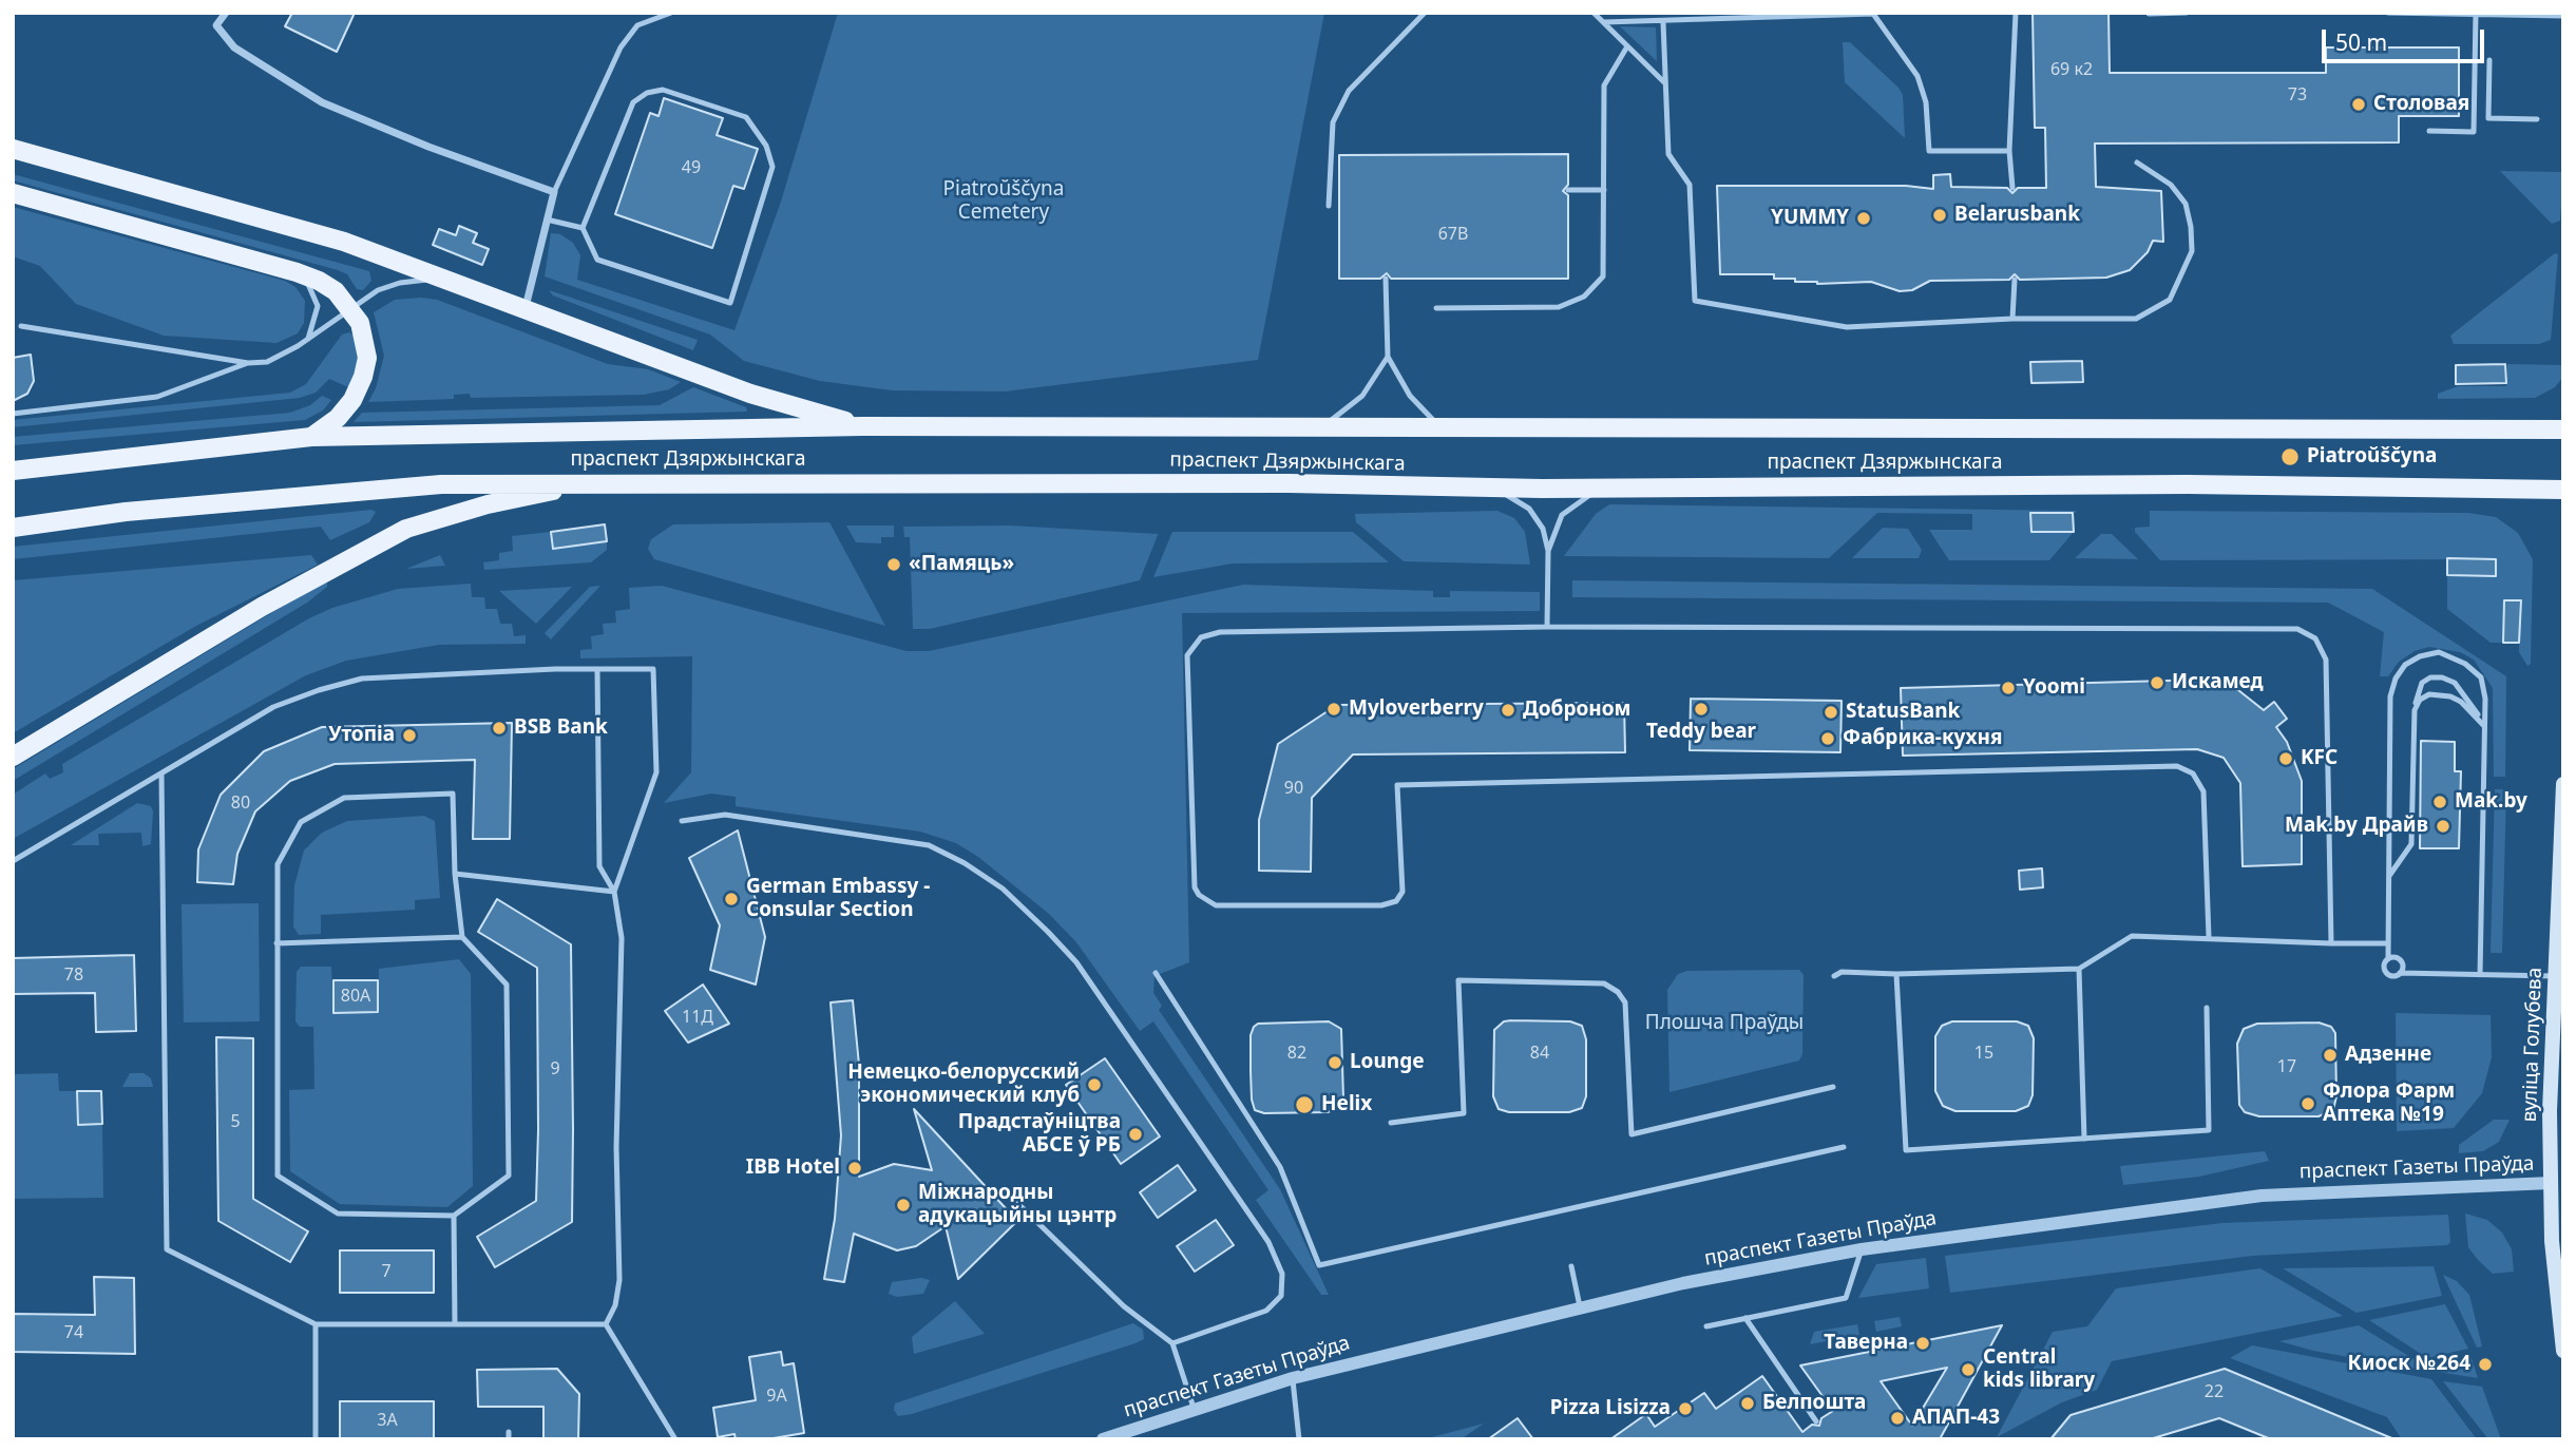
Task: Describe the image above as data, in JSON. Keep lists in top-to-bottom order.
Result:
{
  "streets": {
    "main road": ["праспект Дзяржынскага", "вуліца Голубева"],
    "street": ["праспект Газеты Праўда"]
  },
  "crossings": [
    ["вуліца Голубева", "праспект Газеты Праўда"]
  ],
  "parks": ["Piatroŭščyna Cemetery", "Плошча Праўды"],
  "places": [
    "Столовая",
    "Belarusbank",
    "YUMMY",
    "Piatroŭščyna",
    "«Памяць»",
    "Искамед",
    "Yoomi",
    "Myloverberry",
    "Teddy bear",
    "Доброном",
    "StatusBank",
    "BSB Bank",
    "Утопiа",
    "Фабрика-кухня",
    "KFC",
    "Mak.by",
    "Маk.by Драйв",
    "German Embassy - Consular Section",
    "Адзенне",
    "Lounge",
    "Немецко-белорусский экономический клуб",
    "Флора Фарм Аптека №19",
    "Helix",
    "Прадстаўніцтва АБСЕ ў РБ",
    "IBB Hotel",
    "Міжнародны адукацыйны цэнтр",
    "Таверна",
    "Киоск №264",
    "Central kids library",
    "Белпошта",
    "Pizza Lisizza",
    "АПАП-43"
  ],
  "house_numbers": [
    "69 к2",
    "73",
    "49",
    "67В",
    "90",
    "80",
    "78",
    "80А",
    "11Д",
    "82",
    "84",
    "15",
    "17",
    "9",
    "5",
    "7",
    "74",
    "22",
    "9А",
    "3А"
  ],
  "scale_bar": "50 m"
}
